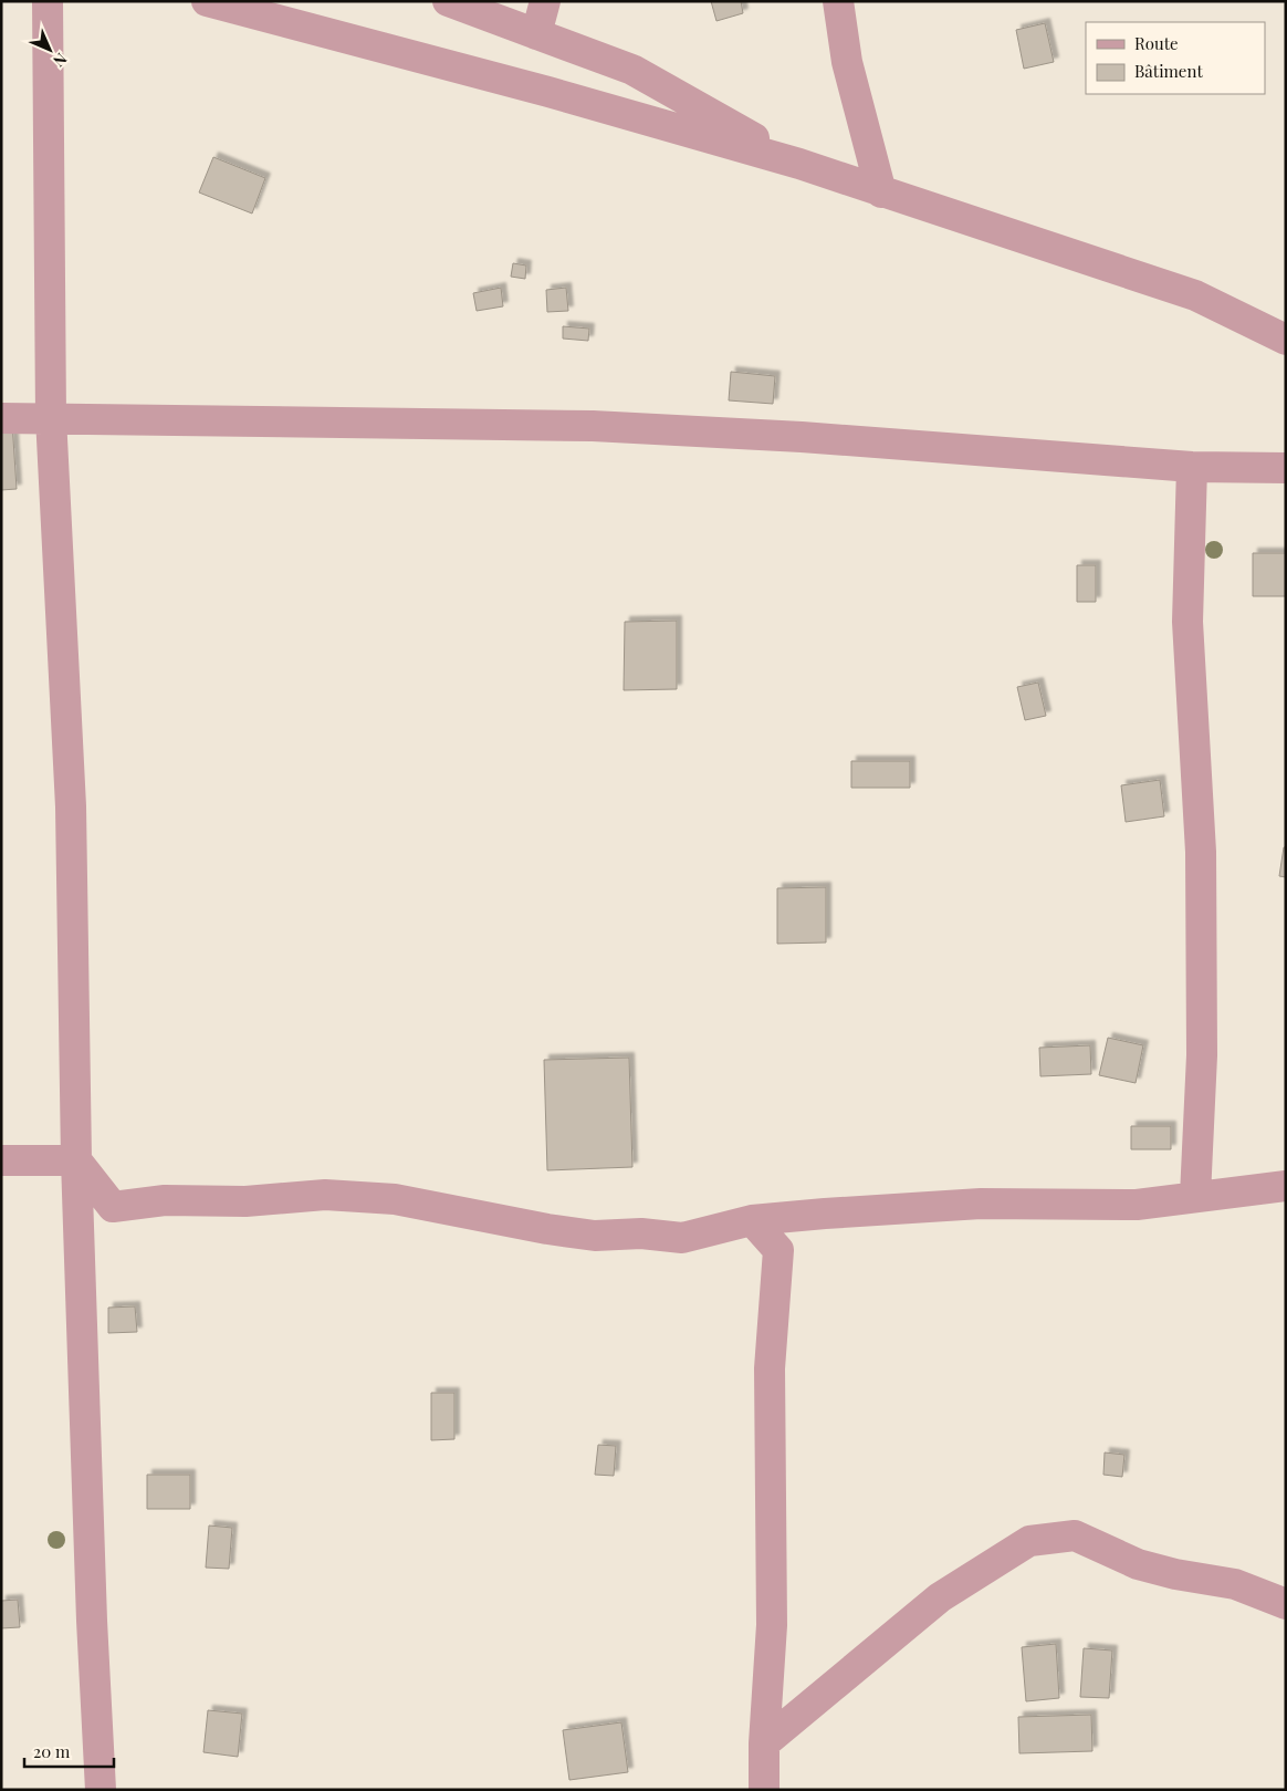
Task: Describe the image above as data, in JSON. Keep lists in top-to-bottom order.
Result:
{
  "legend": ["Route", "Bâtiment"],
  "scale_bar": "20 m",
  "north": "bottom right"
}
